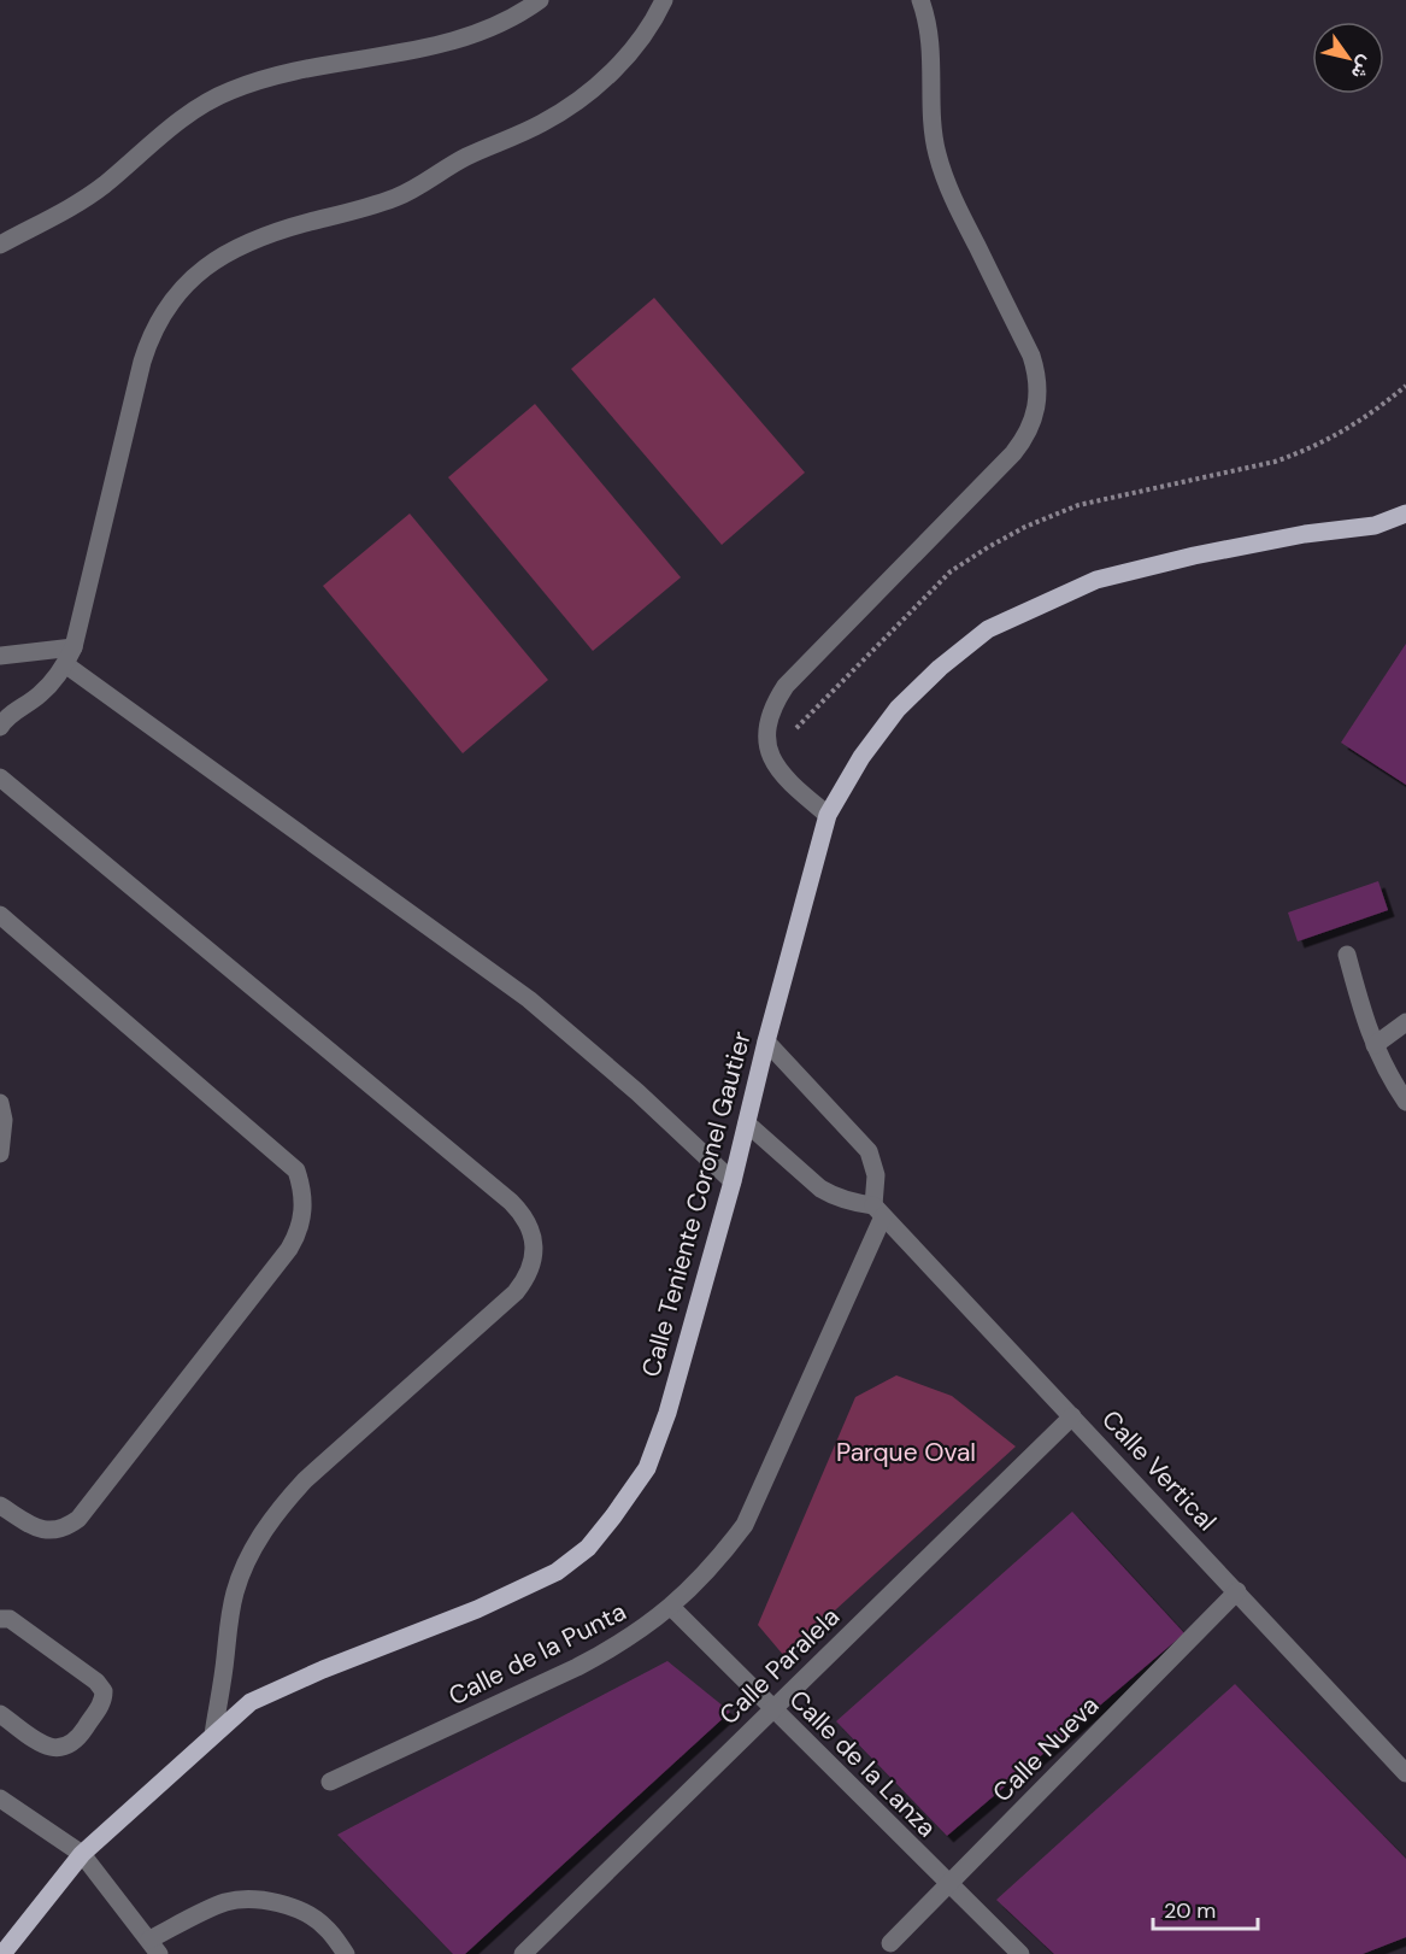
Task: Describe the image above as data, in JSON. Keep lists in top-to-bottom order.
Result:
{
  "streets": {
    "main road": ["Calle Teniente Coronel Gautier"],
    "street": [
      "Calle Vertical",
      "Calle de la Punta",
      "Calle Paralela",
      "Calle Nueva",
      "Calle de la Lanza"
    ]
  },
  "crossings": [
    ["Calle Vertical", "Calle de la Punta"],
    ["Calle Vertical", "Calle Paralela"],
    ["Calle Vertical", "Calle Nueva"],
    ["Calle de la Punta", "Calle de la Lanza"],
    ["Calle Paralela", "Calle de la Lanza"],
    ["Calle Nueva", "Calle de la Lanza"]
  ],
  "parks": ["Parque Oval"],
  "scale_bar": "20 m",
  "north": "bottom right"
}
